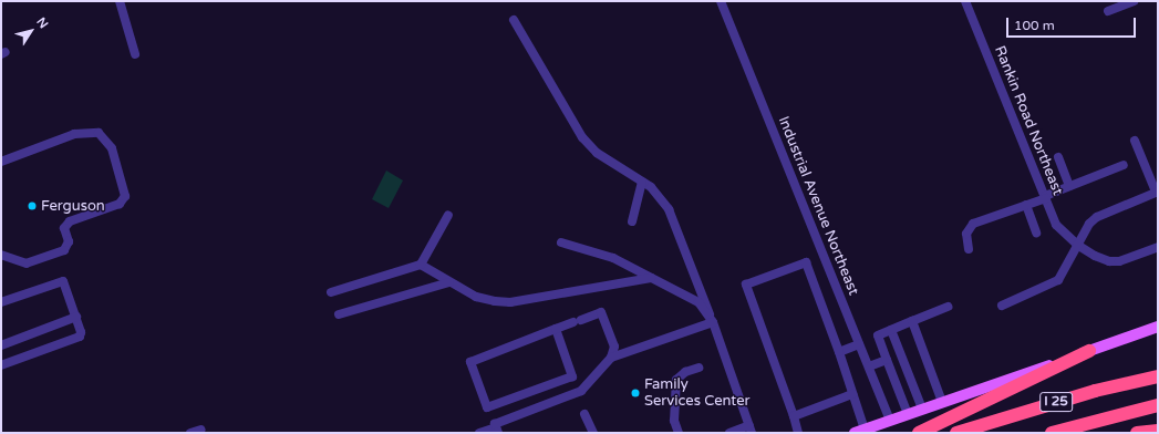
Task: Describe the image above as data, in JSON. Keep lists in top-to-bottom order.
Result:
{
  "streets": {
    "highway": ["I 25"],
    "street": ["Rankin Road Northeast", "Industrial Avenue Northeast"]
  },
  "places": ["Ferguson", "Family Services Center"],
  "scale_bar": "100 m",
  "north": "top right"
}
